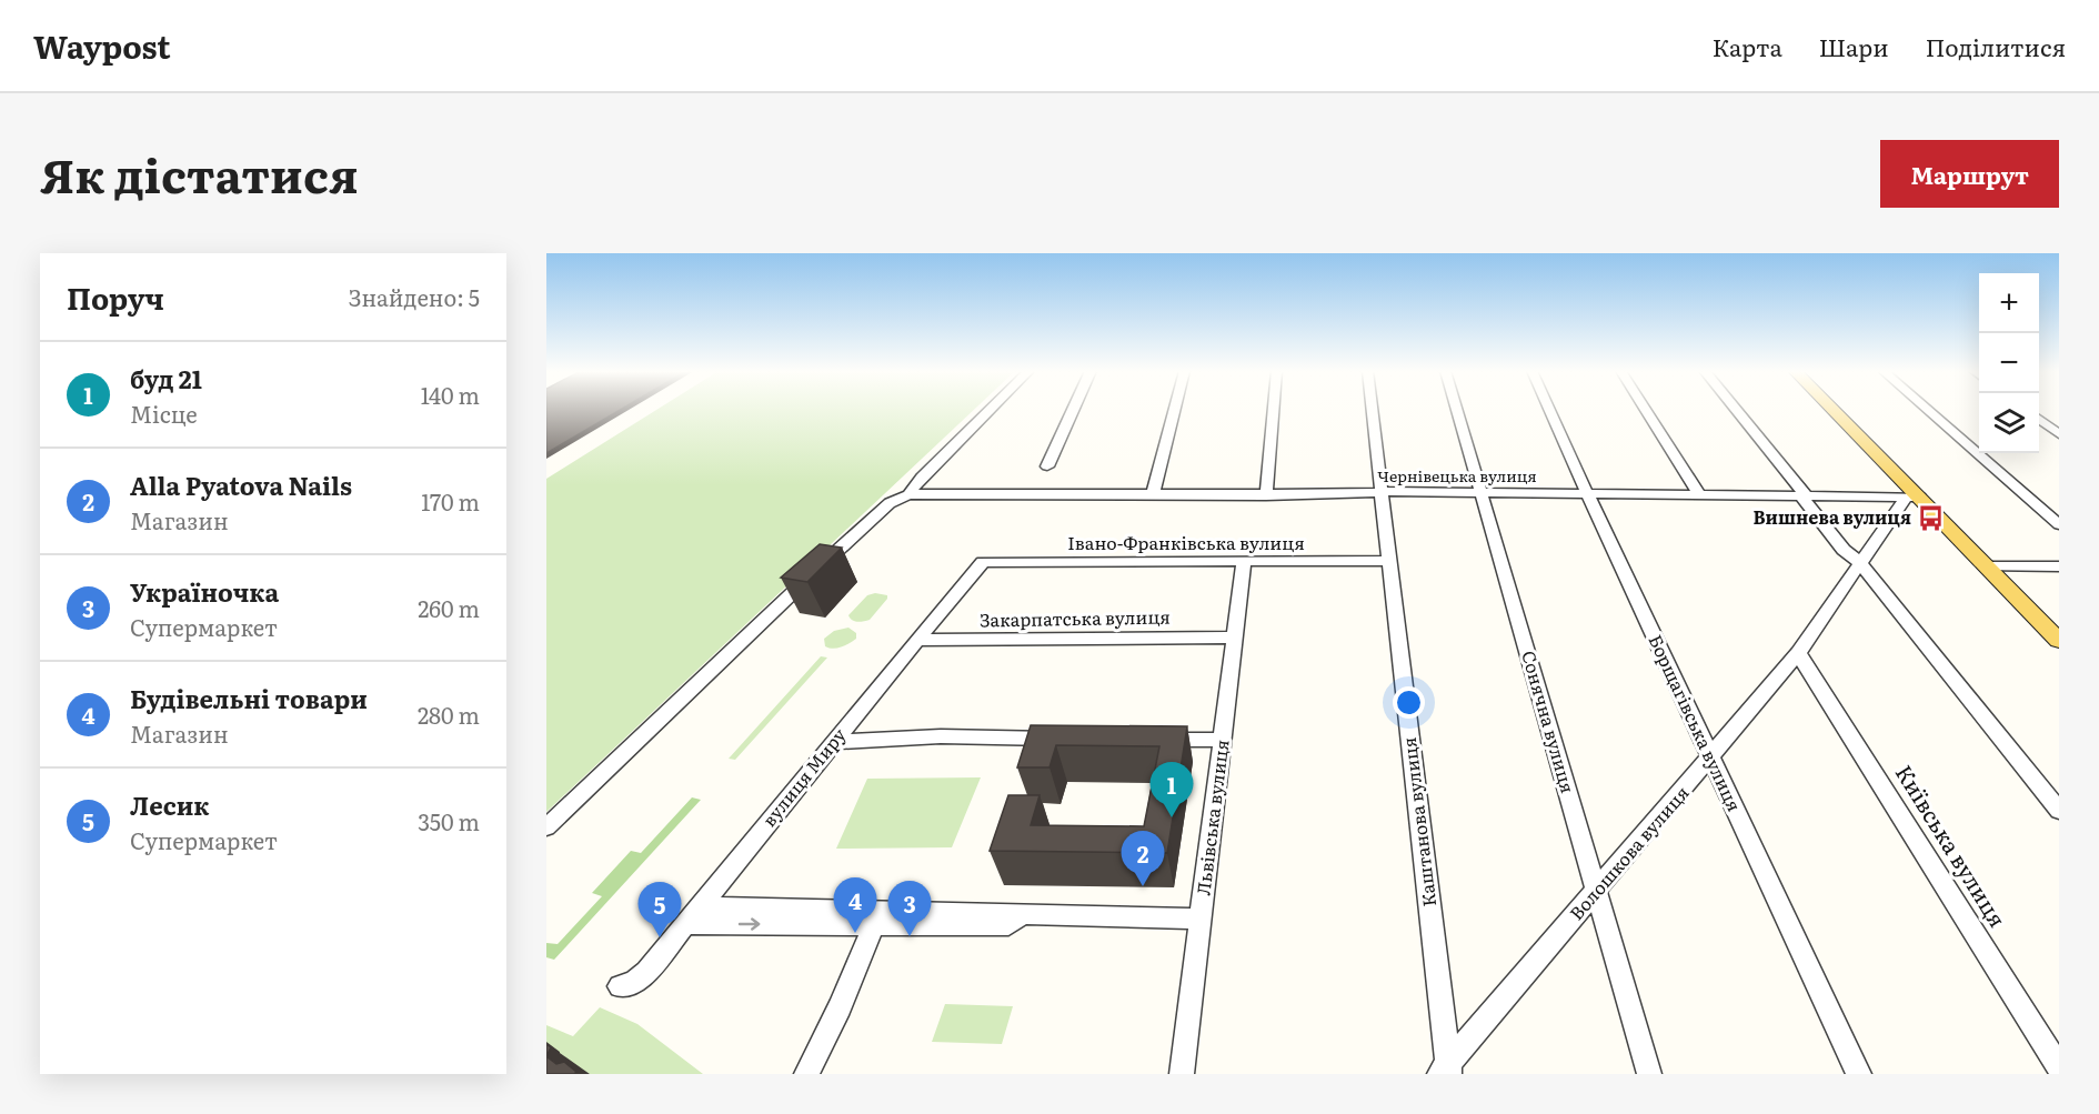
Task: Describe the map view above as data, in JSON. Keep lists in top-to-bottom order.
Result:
{
  "streets": {
    "street": [
      "Чернівецька вулиця",
      "Івано-Франківська вулиця",
      "Закарпатська вулиця",
      "Сонячна вулиця",
      "Борщагівська вулиця",
      "вулиця Миру",
      "Львівська вулиця",
      "Каштанова вулиця",
      "Київська вулиця",
      "Волошкова вулиця"
    ]
  },
  "crossings": [
    ["Чернівецька вулиця", "Сонячна вулиця"],
    ["Чернівецька вулиця", "Борщагівська вулиця"],
    ["Чернівецька вулиця", "Каштанова вулиця"],
    ["Чернівецька вулиця", "Волошкова вулиця"],
    ["Івано-Франківська вулиця", "вулиця Миру"],
    ["Івано-Франківська вулиця", "Львівська вулиця"],
    ["Івано-Франківська вулиця", "Каштанова вулиця"],
    ["Закарпатська вулиця", "вулиця Миру"],
    ["Закарпатська вулиця", "Львівська вулиця"],
    ["Сонячна вулиця", "Волошкова вулиця"],
    ["Борщагівська вулиця", "Волошкова вулиця"],
    ["Каштанова вулиця", "Волошкова вулиця"],
    ["Київська вулиця", "Волошкова вулиця"]
  ],
  "places": {
    "bus stop": ["Вишнева вулиця"]
  },
  "page": {
    "header": "Waypost",
    "nav": ["Карта", "Шари", "Поділитися"],
    "title": "Як дістатися",
    "buttons": "Маршрут",
    "heading": ["Поруч", "Знайдено: 5"],
    "map_buttons": ["+", "−"],
    "list": [
      {
        "mark": "1",
        "name": "буд 21",
        "note": "Місце",
        "value": "140 m"
      },
      {
        "mark": "2",
        "name": "Alla Pyatova Nails",
        "note": "Магазин",
        "value": "170 m"
      },
      {
        "mark": "3",
        "name": "Україночка",
        "note": "Супермаркет",
        "value": "260 m"
      },
      {
        "mark": "4",
        "name": "Будівельні товари",
        "note": "Магазин",
        "value": "280 m"
      },
      {
        "mark": "5",
        "name": "Лесик",
        "note": "Супермаркет",
        "value": "350 m"
      }
    ],
    "pins": [
      "1",
      "2",
      "4",
      "3",
      "5"
    ]
  }
}
